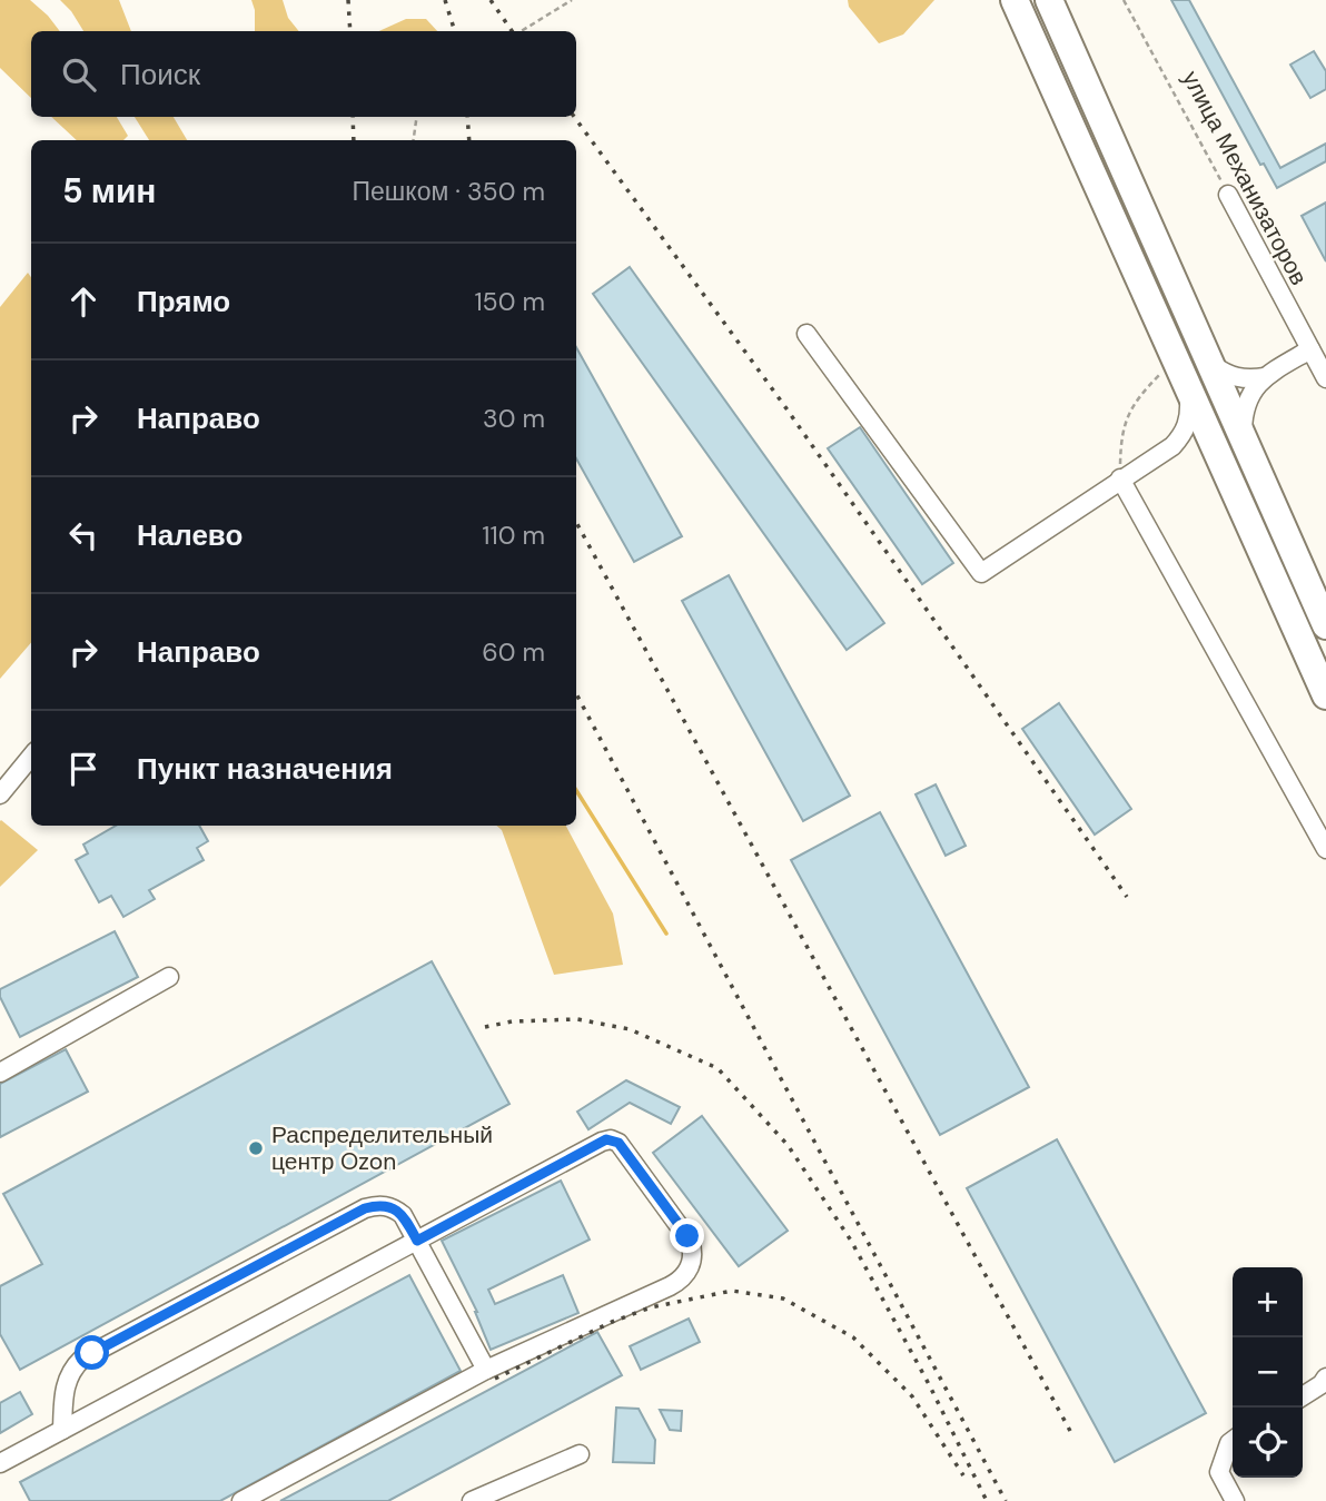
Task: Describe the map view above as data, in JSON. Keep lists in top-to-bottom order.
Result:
{
  "streets": {
    "street": ["улица Механизаторов"]
  },
  "places": ["Распределительный центр Ozon"],
  "page": {
    "search": "Поиск",
    "heading": ["5 мин", "Пешком · 350 m"],
    "list": [
      ["Прямо", "150 m"],
      ["Направо", "30 m"],
      ["Налево", "110 m"],
      ["Направо", "60 m"],
      "Пункт назначения"
    ],
    "map_buttons": ["+", "−"]
  }
}
